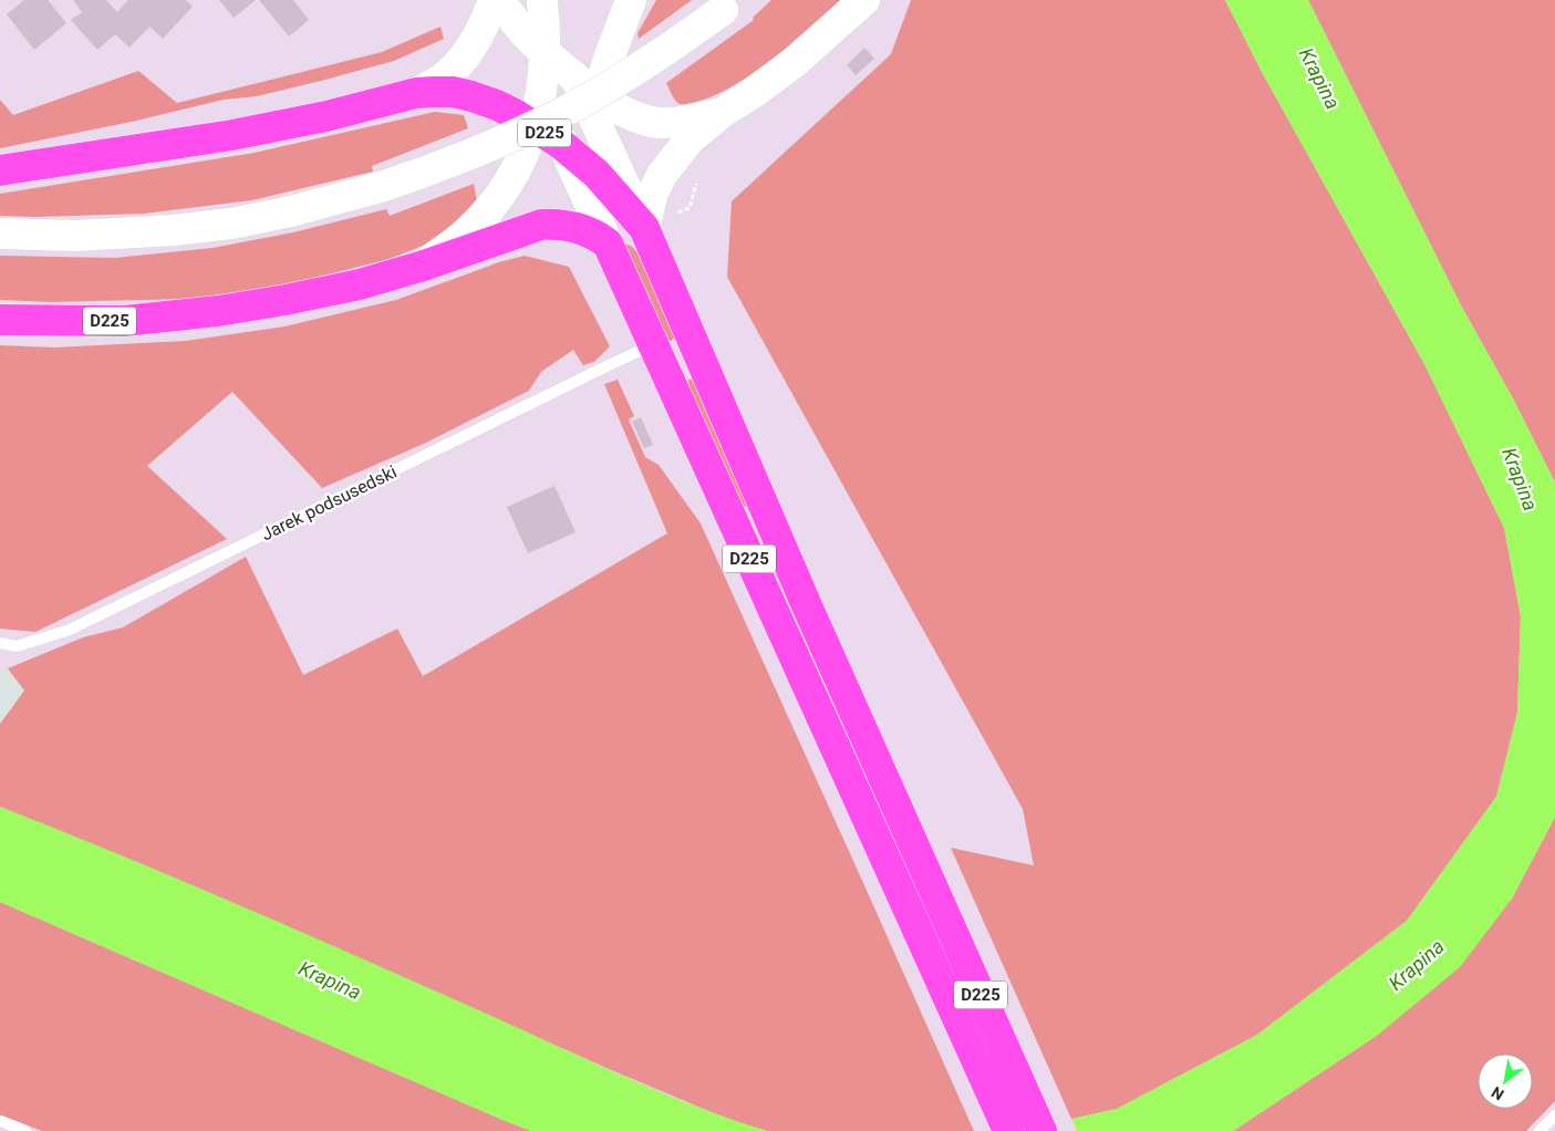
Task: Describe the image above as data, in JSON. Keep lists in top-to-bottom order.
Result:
{
  "streets": {
    "main road": ["D225"],
    "lane": ["Jarek podsusedski"]
  },
  "crossings": [
    ["D225", "Jarek podsusedski"]
  ],
  "water": ["Krapina"],
  "north": "bottom left"
}
